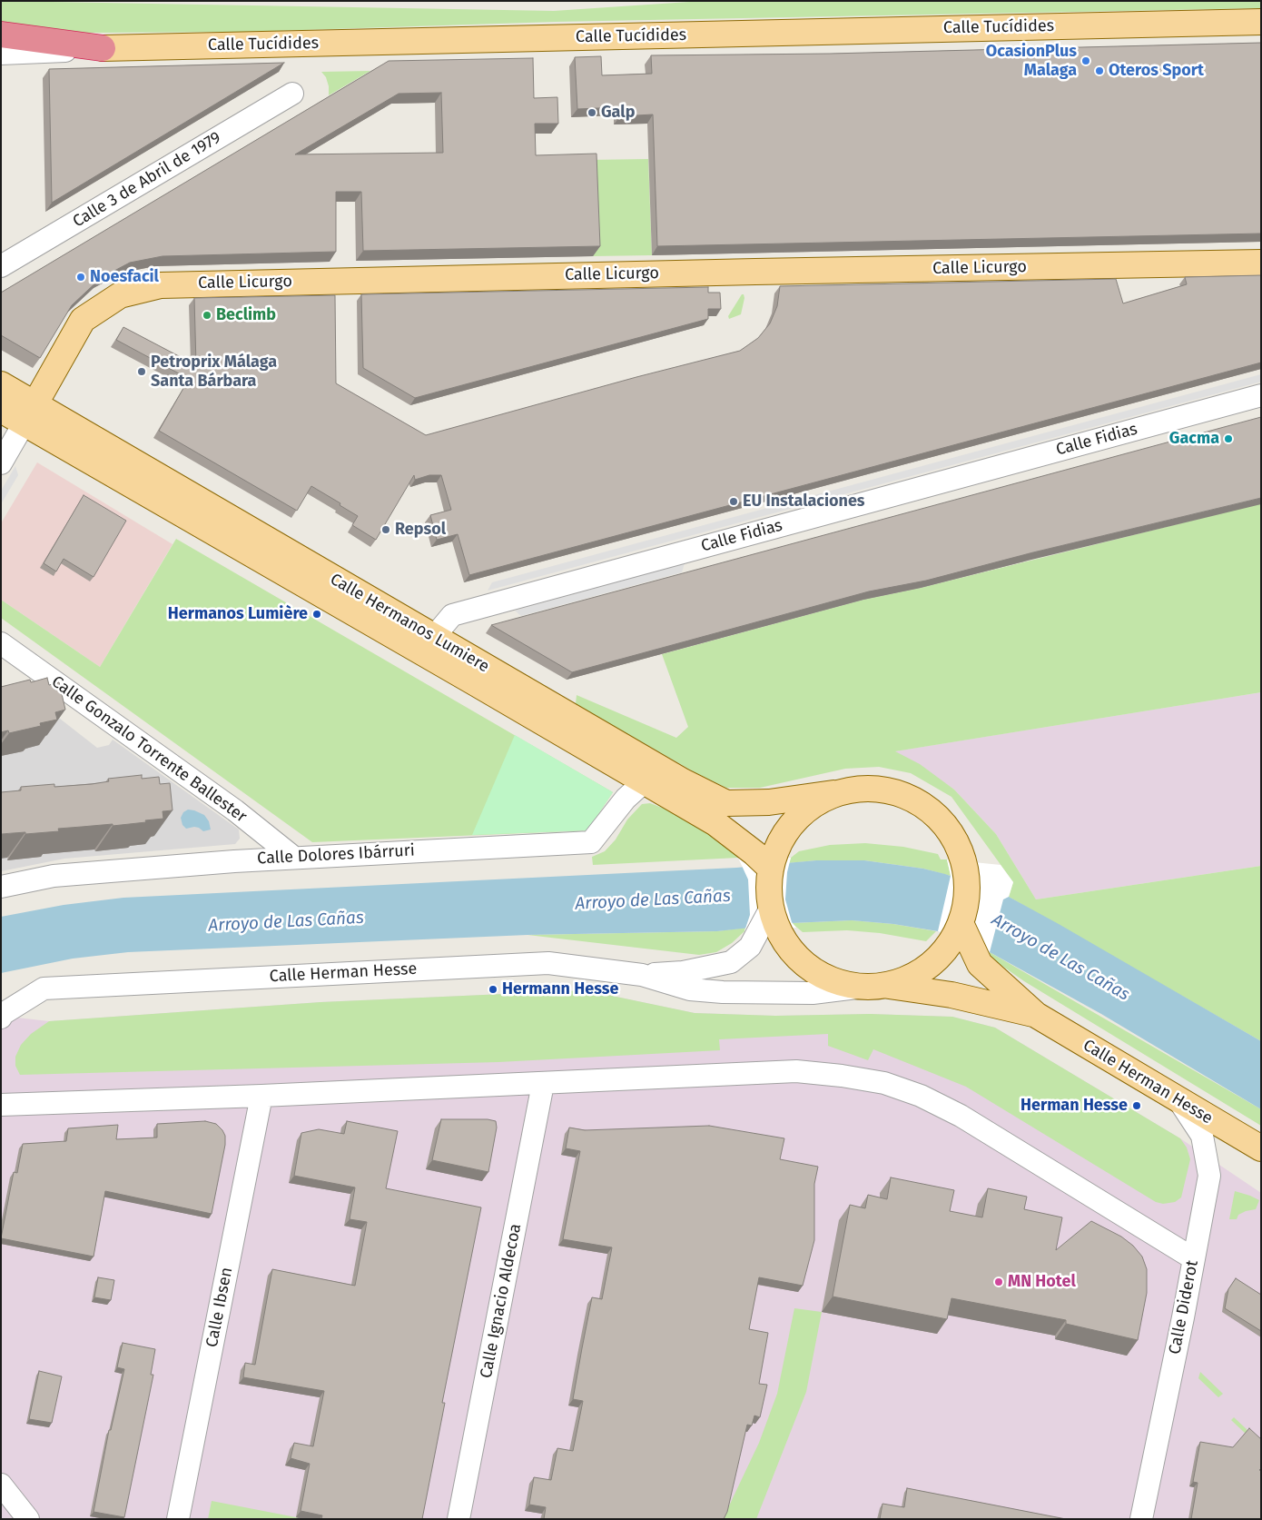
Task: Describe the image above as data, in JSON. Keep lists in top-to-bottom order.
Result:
{
  "streets": {
    "main road": [
      "Calle Tucídides",
      "Calle Licurgo",
      "Calle Hermanos Lumiere",
      "Calle Herman Hesse"
    ],
    "street": [
      "Calle 3 de Abril de 1979",
      "Calle Fidias",
      "Calle Gonzalo Torrente Ballester",
      "Calle Dolores Ibárruri",
      "Calle Ignacio Aldecoa",
      "Calle Ibsen",
      "Calle Diderot"
    ]
  },
  "crossings": [
    ["Calle Licurgo", "Calle Hermanos Lumiere"],
    ["Calle Fidias", "Calle Hermanos Lumiere"],
    ["Calle Hermanos Lumiere", "Calle Dolores Ibárruri"],
    ["Calle Gonzalo Torrente Ballester", "Calle Dolores Ibárruri"],
    ["Calle Herman Hesse", "Calle Diderot"]
  ],
  "water": ["Arroyo de Las Cañas"],
  "places": [
    "OcasionPlus Malaga",
    "Oteros Sport",
    "Galp",
    "Noesfacil",
    "Beclimb",
    "Petroprix Málaga Santa Bárbara",
    "Gacma",
    "EU Instalaciones",
    "Repsol",
    "Hermanos Lumière",
    "Hermann Hesse",
    "Herman Hesse",
    "MN Hotel"
  ]
}
